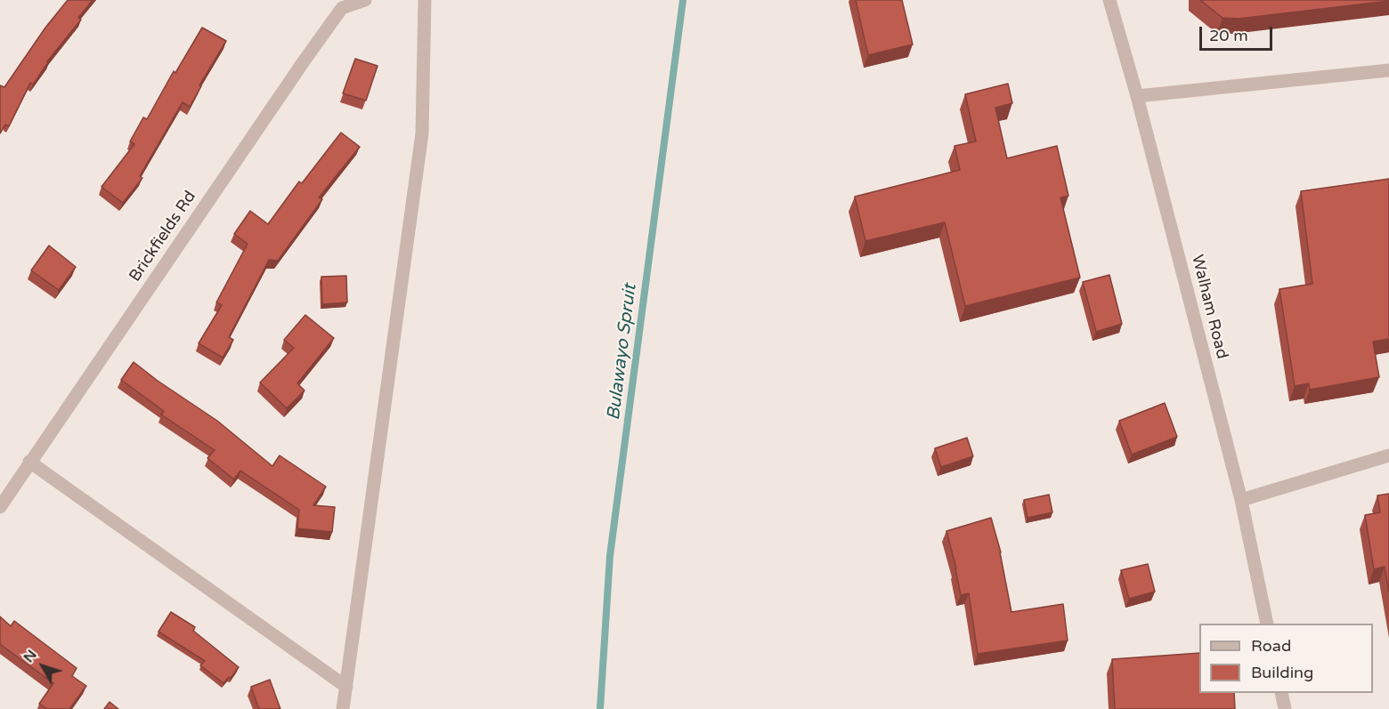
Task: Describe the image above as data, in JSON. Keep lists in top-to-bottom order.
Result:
{
  "streets": {
    "street": ["Brickfields Rd", "Walham Road"]
  },
  "water": ["Bulawayo Spruit"],
  "legend": ["Road", "Building"],
  "scale_bar": "20 m",
  "north": "top left"
}
